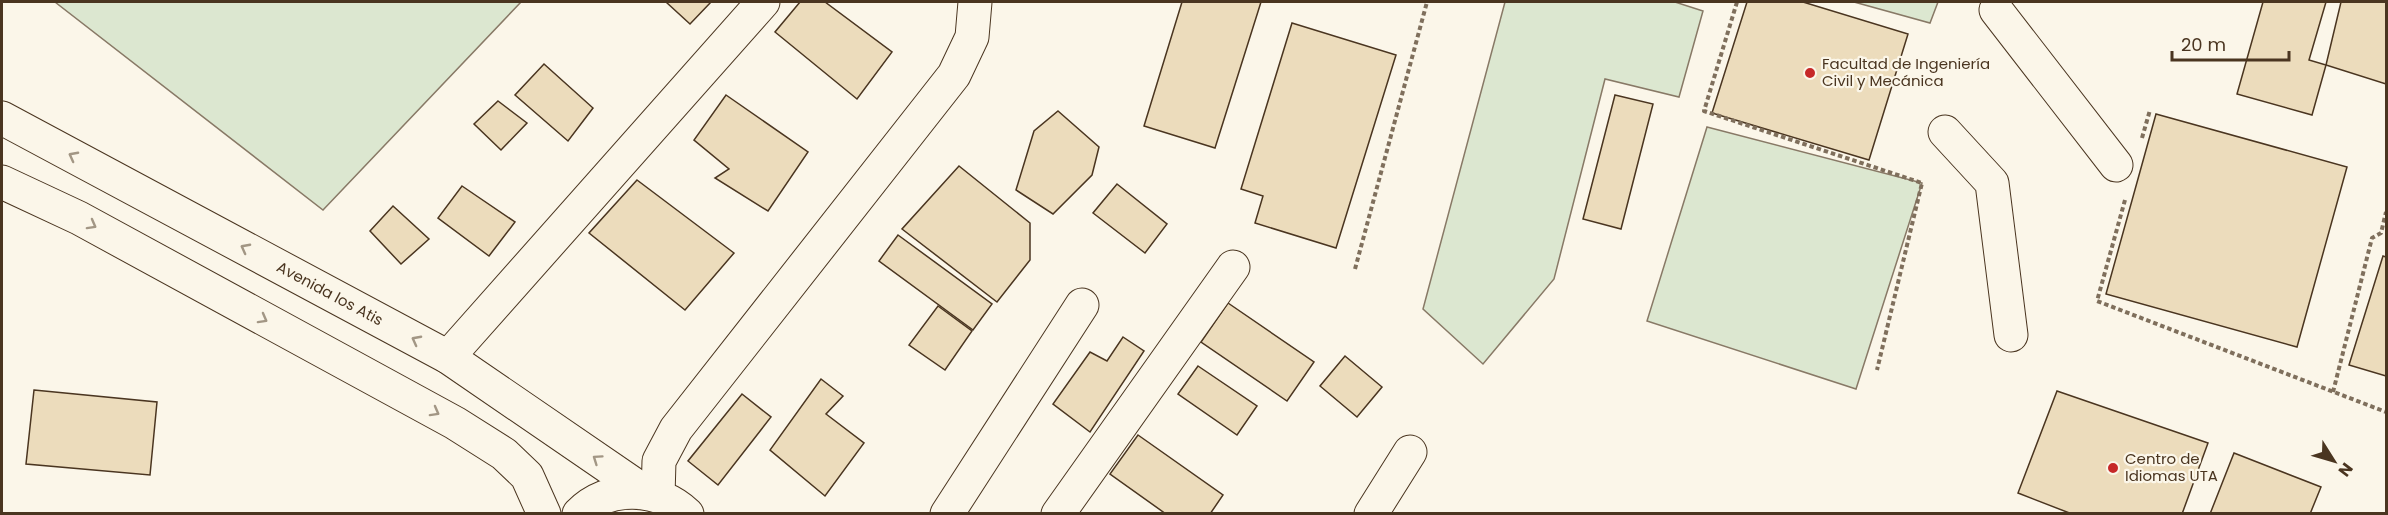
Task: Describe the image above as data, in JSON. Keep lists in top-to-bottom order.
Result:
{
  "streets": {
    "street": ["Avenida los Atis"]
  },
  "places": ["Facultad de Ingeniería Civil y Mecánica", "Centro de Idiomas UTA"],
  "scale_bar": "20 m",
  "north": "bottom right"
}
